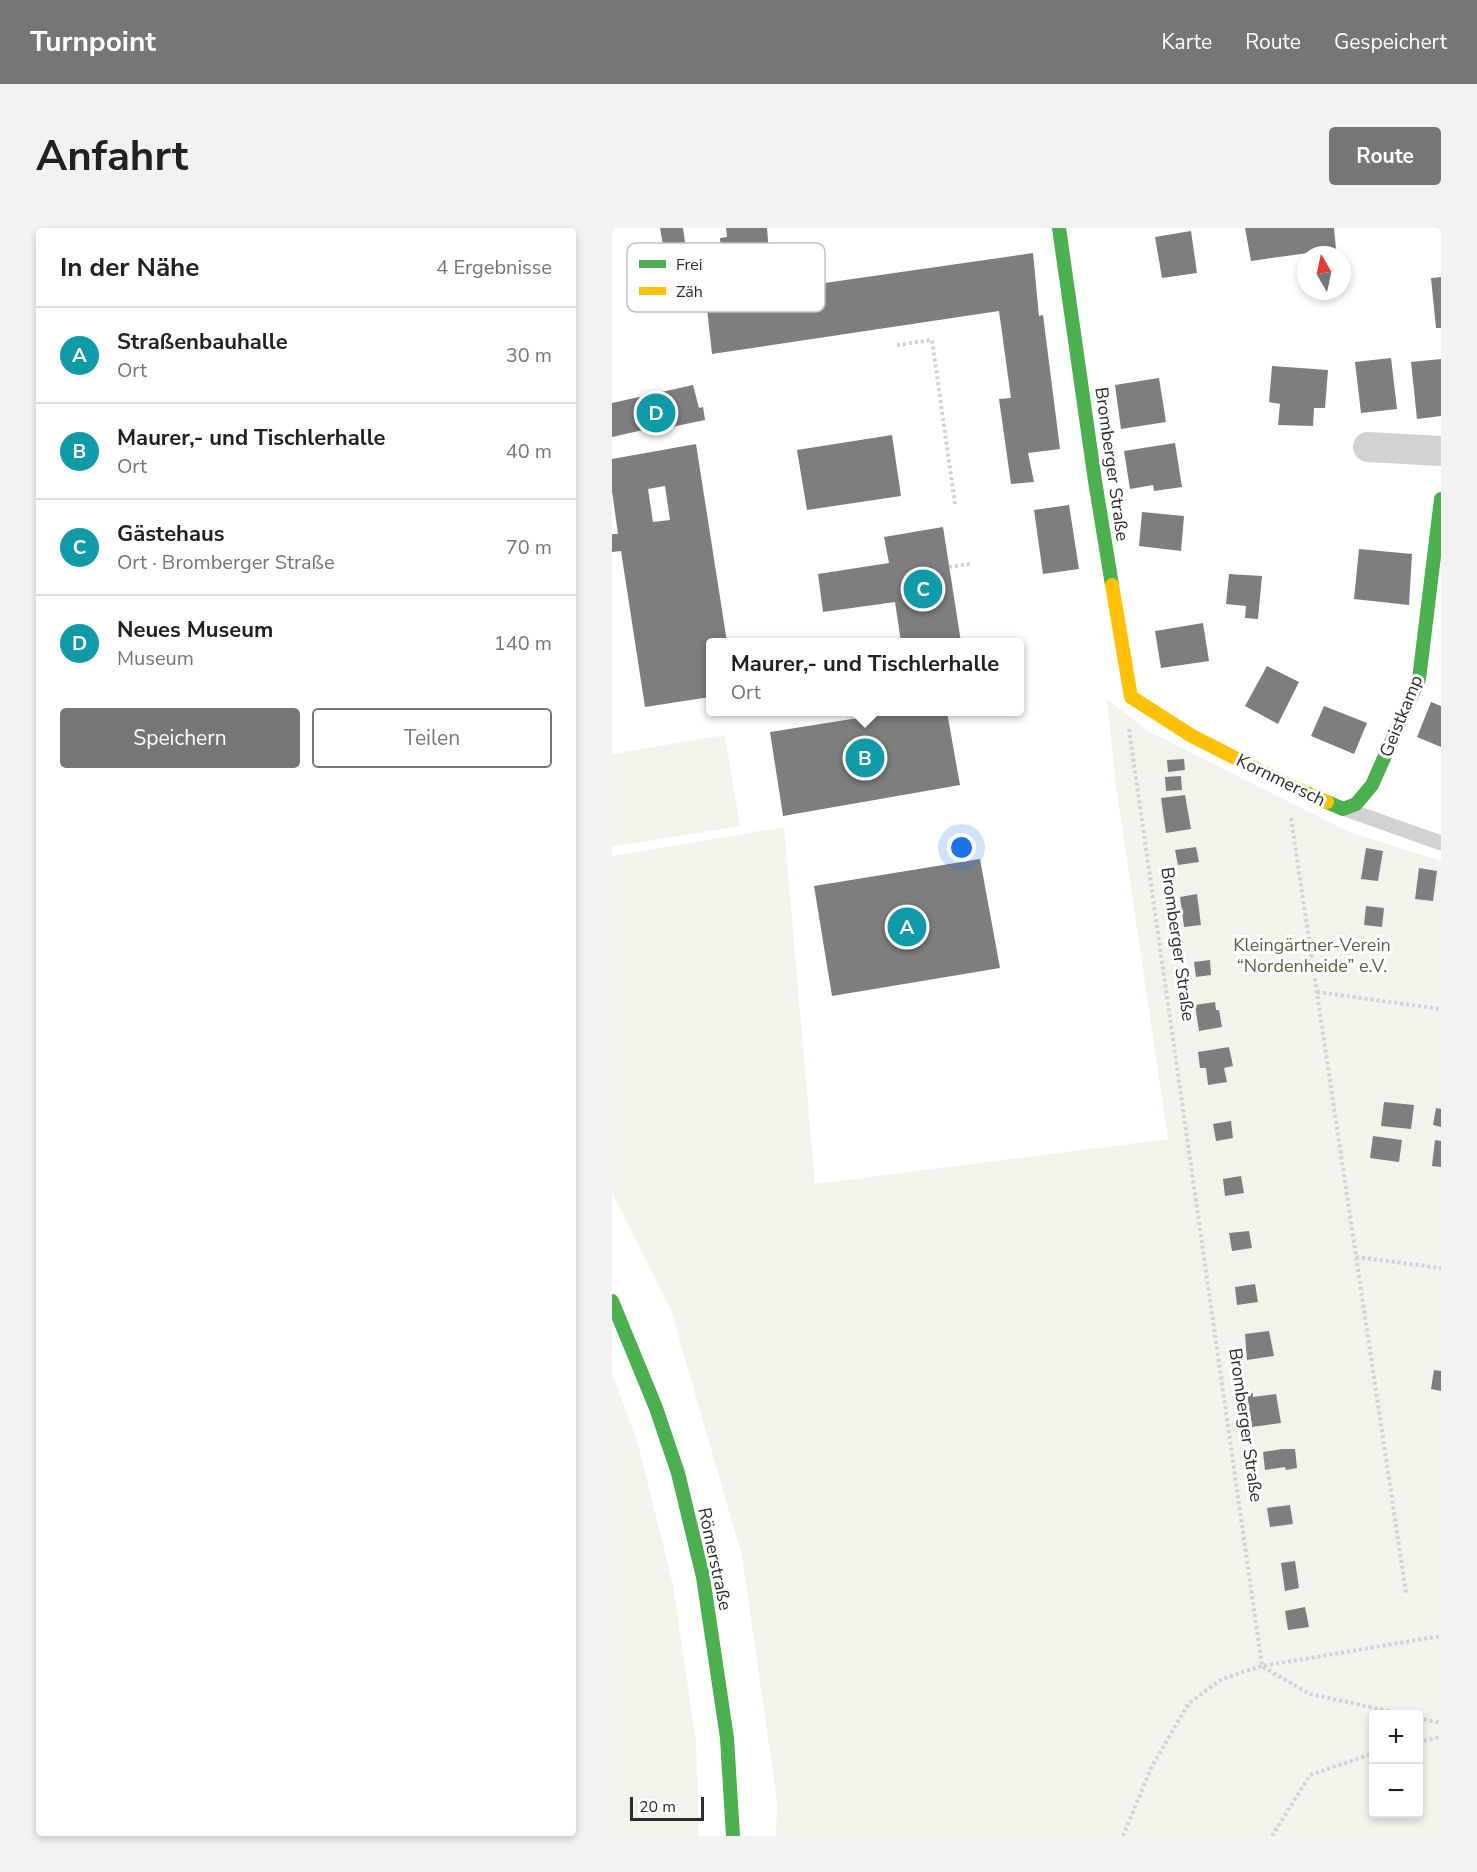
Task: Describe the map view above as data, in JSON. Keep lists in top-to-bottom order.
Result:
{
  "streets": {
    "street": [
      "Bromberger Straße",
      "Geistkamp",
      "Kornmersch",
      "Römerstraße"
    ]
  },
  "crossings": [
    ["Bromberger Straße", "Kornmersch"],
    ["Geistkamp", "Kornmersch"]
  ],
  "parks": ["Kleingärtner-Verein “Nordenheide” e.V."],
  "legend": ["Frei", "Zäh"],
  "scale_bar": "20 m",
  "north": "top",
  "page": {
    "header": "Turnpoint",
    "nav": ["Karte", "Route", "Gespeichert"],
    "buttons": [
      "Route",
      ["Speichern", "Teilen"]
    ],
    "title": "Anfahrt",
    "heading": ["In der Nähe", "4 Ergebnisse"],
    "list": [
      {
        "mark": "A",
        "name": "Straßenbauhalle",
        "note": "Ort",
        "value": "30 m"
      },
      {
        "mark": "B",
        "name": "Maurer,- und Tischlerhalle",
        "note": "Ort",
        "value": "40 m"
      },
      {
        "mark": "C",
        "name": "Gästehaus",
        "note": "Ort · Bromberger Straße",
        "value": "70 m"
      },
      {
        "mark": "D",
        "name": "Neues Museum",
        "note": "Museum",
        "value": "140 m"
      }
    ],
    "pins": [
      "D",
      "C",
      "B",
      "A"
    ],
    "popup": ["Maurer,- und Tischlerhalle", "Ort"],
    "map_buttons": ["+", "−"],
    "scale": "20 m"
  }
}
